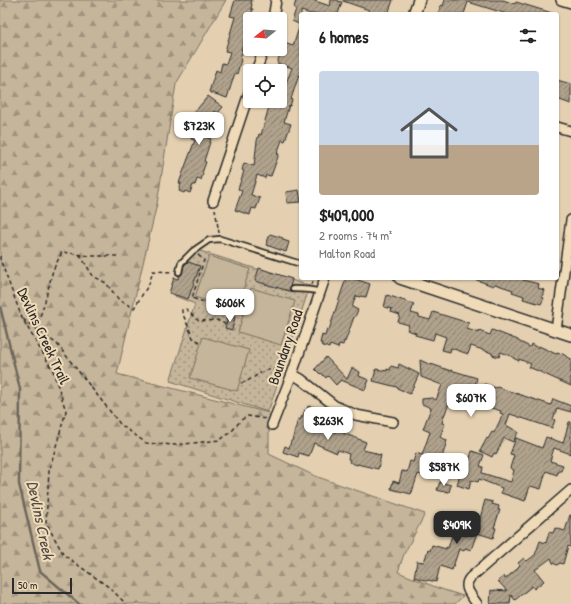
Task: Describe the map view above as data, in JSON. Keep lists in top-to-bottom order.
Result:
{
  "streets": {
    "street": ["Boundary Road"],
    "path": ["Devlins Creek Trail"]
  },
  "water": ["Devlins Creek"],
  "scale_bar": "50 m",
  "north": "left",
  "page": {
    "heading": "6 homes",
    "list": [
      {
        "name": "$409,000",
        "note": "2 rooms · 74 m² · Malton Road"
      }
    ],
    "price": [
      "$723K",
      "$606K",
      "$607K",
      "$263K",
      "$587K",
      "$409K"
    ],
    "scale": "50 m"
  }
}
